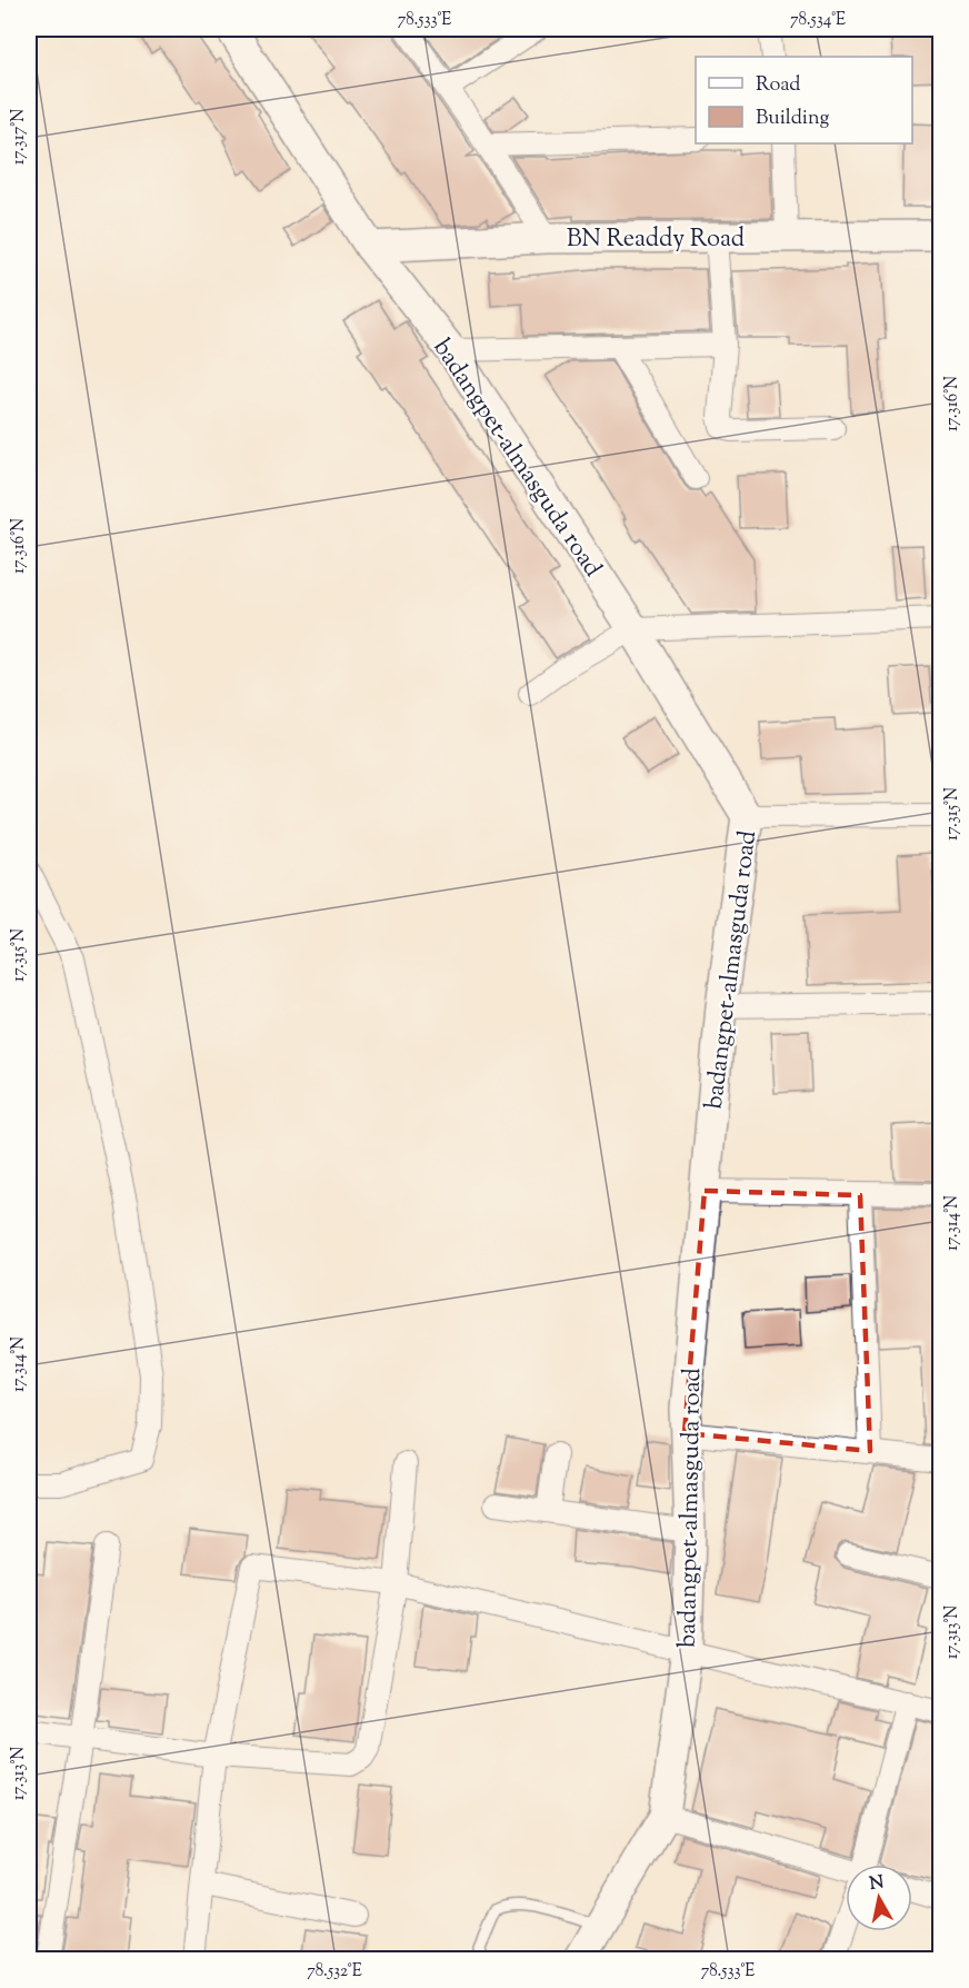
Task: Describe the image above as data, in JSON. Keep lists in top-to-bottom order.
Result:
{
  "streets": {
    "street": ["BN Readdy Road", "badangpet-almasguda road"]
  },
  "crossings": [
    ["BN Readdy Road", "badangpet-almasguda road"]
  ],
  "legend": ["Road", "Building"],
  "north": "top",
  "coordinates": [
    "78.533°E",
    "78.534°E",
    "17.317°N",
    "17.316°N",
    "17.315°N",
    "17.314°N",
    "17.313°N",
    "78.532°E"
  ]
}
